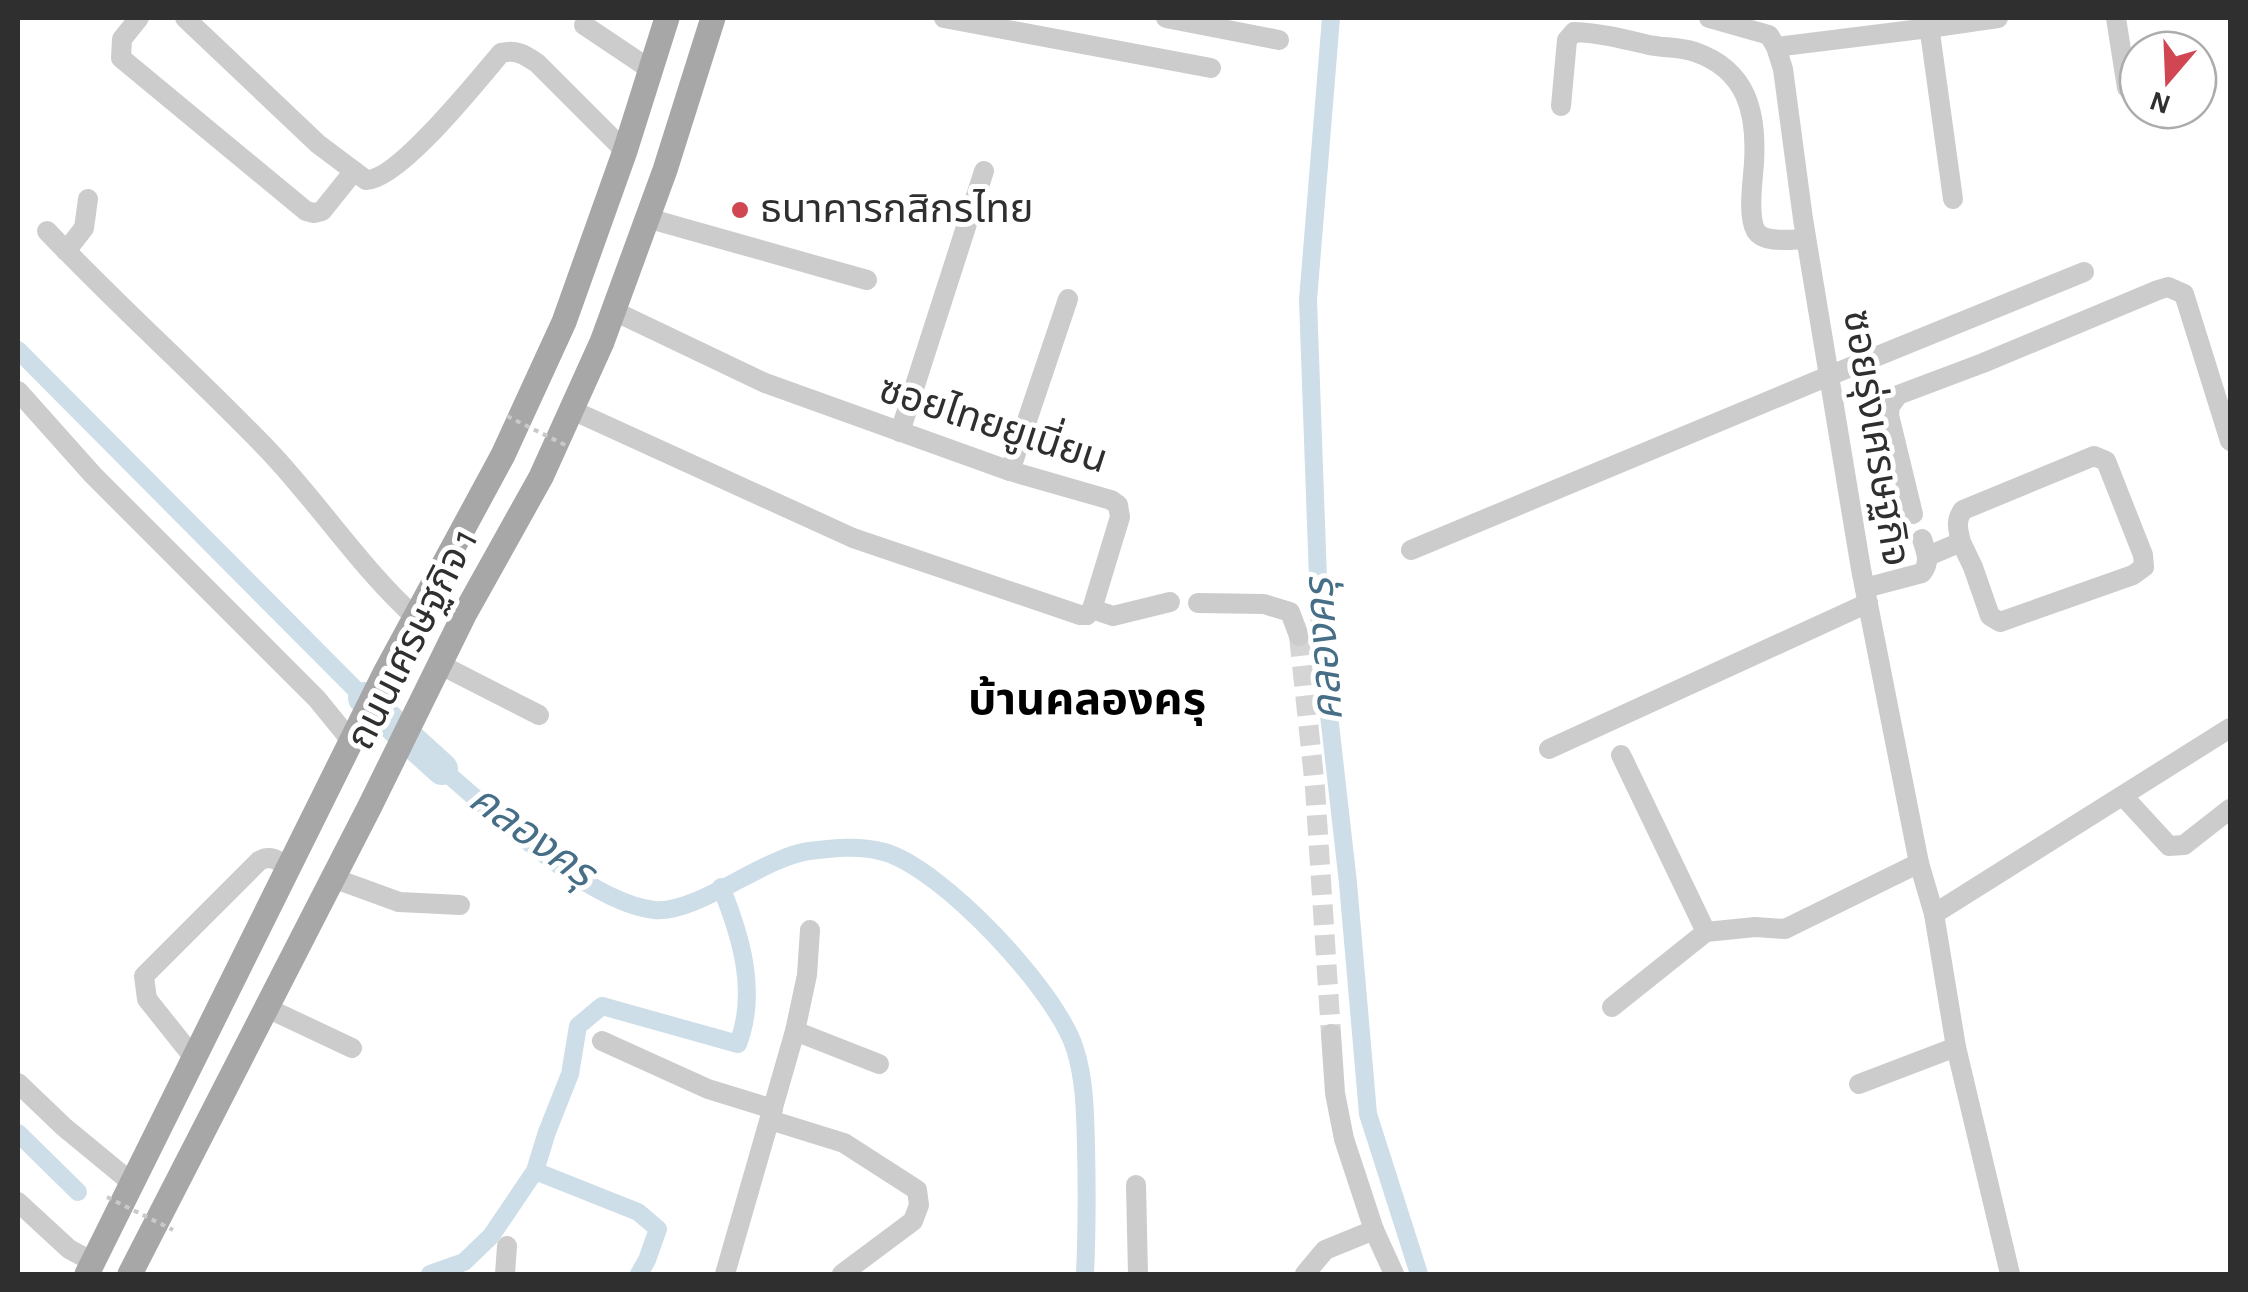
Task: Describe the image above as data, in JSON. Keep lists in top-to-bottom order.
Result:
{
  "streets": {
    "main road": ["ถนนเศรษฐกิจ 1"],
    "street": ["ซอยไทยยูเนี่ยน", "ซอยรุ่งเศรษฐกิจ"]
  },
  "crossings": [
    ["ซอยไทยยูเนี่ยน", "ถนนเศรษฐกิจ 1"]
  ],
  "districts": ["บ้านคลองครุ"],
  "water": ["คลองครุ"],
  "places": ["ธนาคารกสิกรไทย"],
  "north": "bottom"
}
